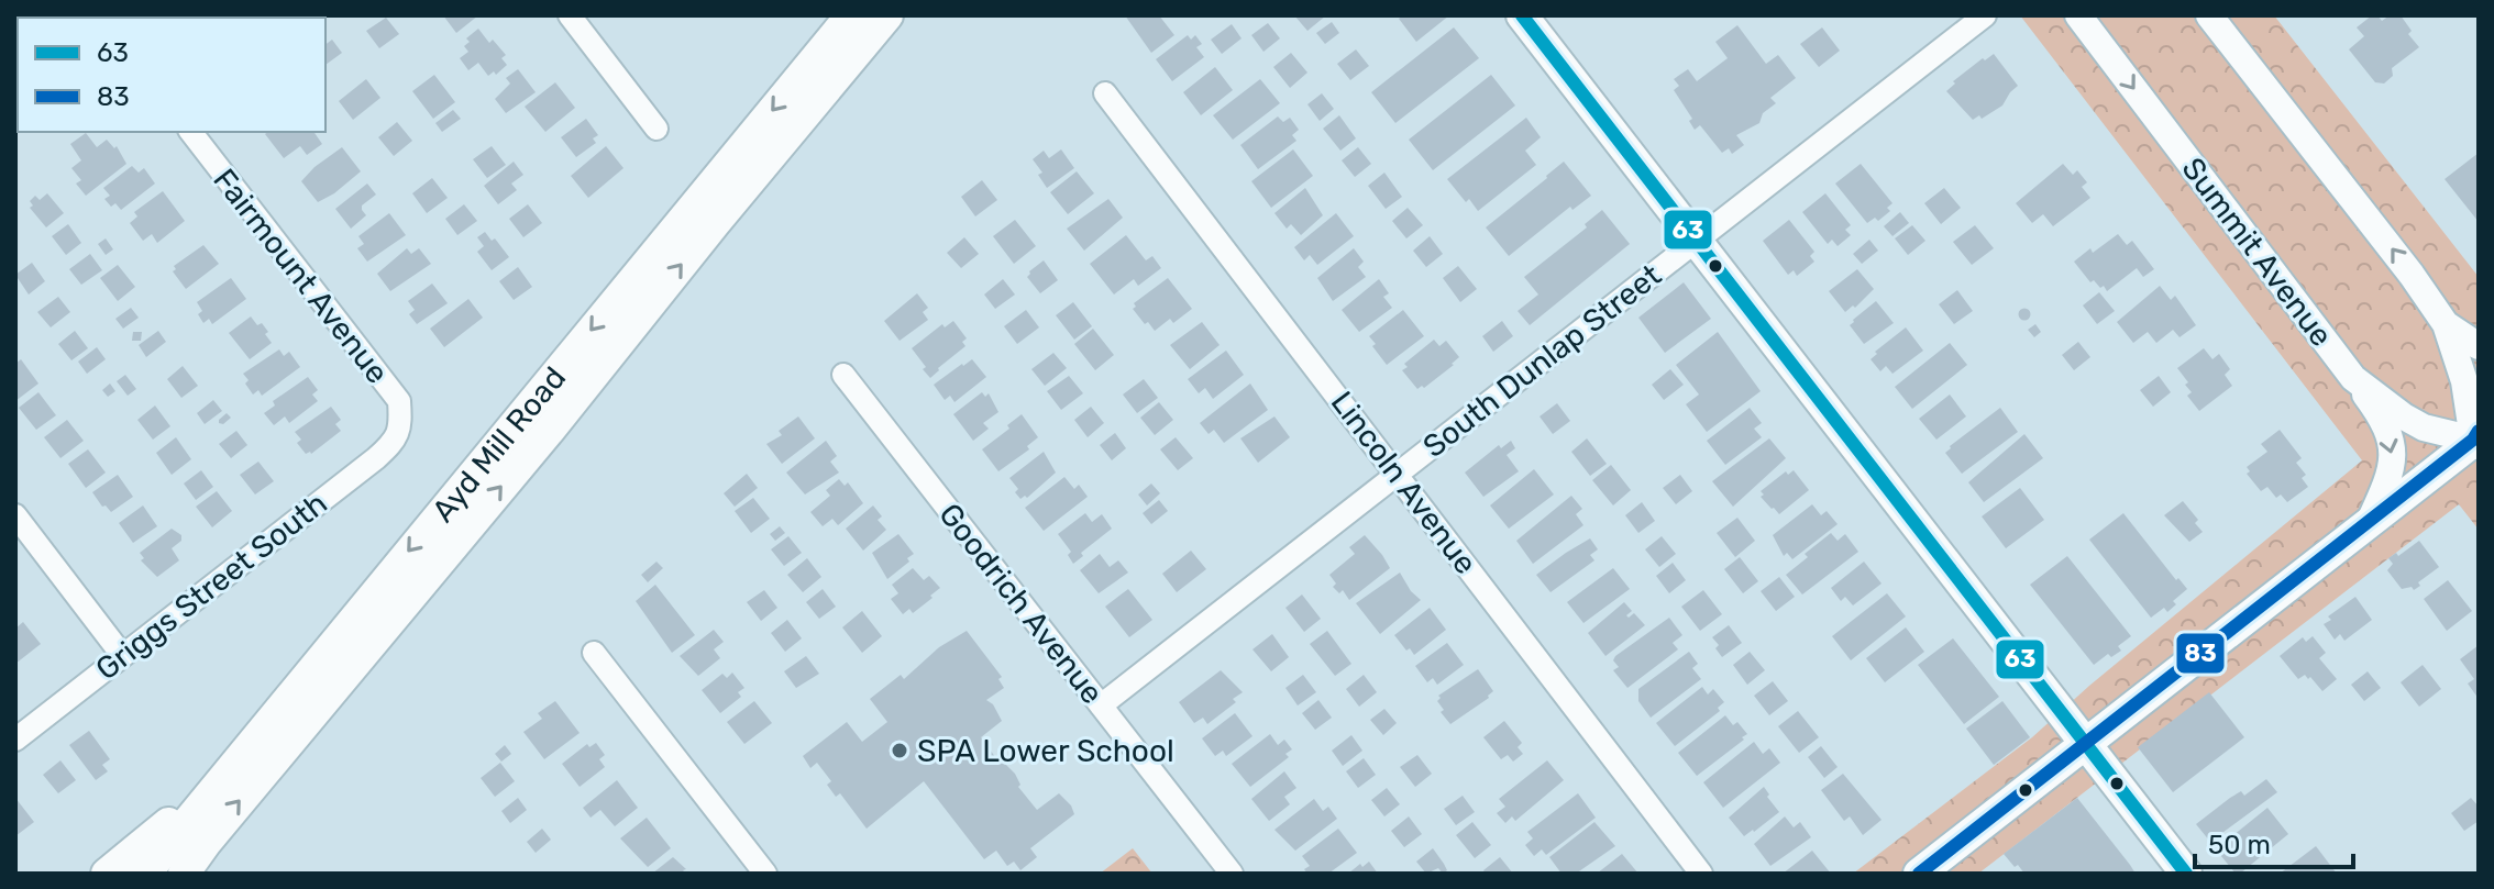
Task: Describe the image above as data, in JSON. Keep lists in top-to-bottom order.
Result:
{
  "streets": {
    "main road": ["Ayd Mill Road"],
    "street": [
      "Summit Avenue",
      "Fairmount Avenue",
      "South Dunlap Street",
      "Lincoln Avenue",
      "Griggs Street South",
      "Goodrich Avenue"
    ]
  },
  "crossings": [
    ["Fairmount Avenue", "Griggs Street South"],
    ["South Dunlap Street", "Lincoln Avenue"],
    ["South Dunlap Street", "Goodrich Avenue"]
  ],
  "places": ["SPA Lower School"],
  "lines": ["transit line 63", "transit line 83"],
  "legend": ["63", "83"],
  "scale_bar": "50 m"
}
